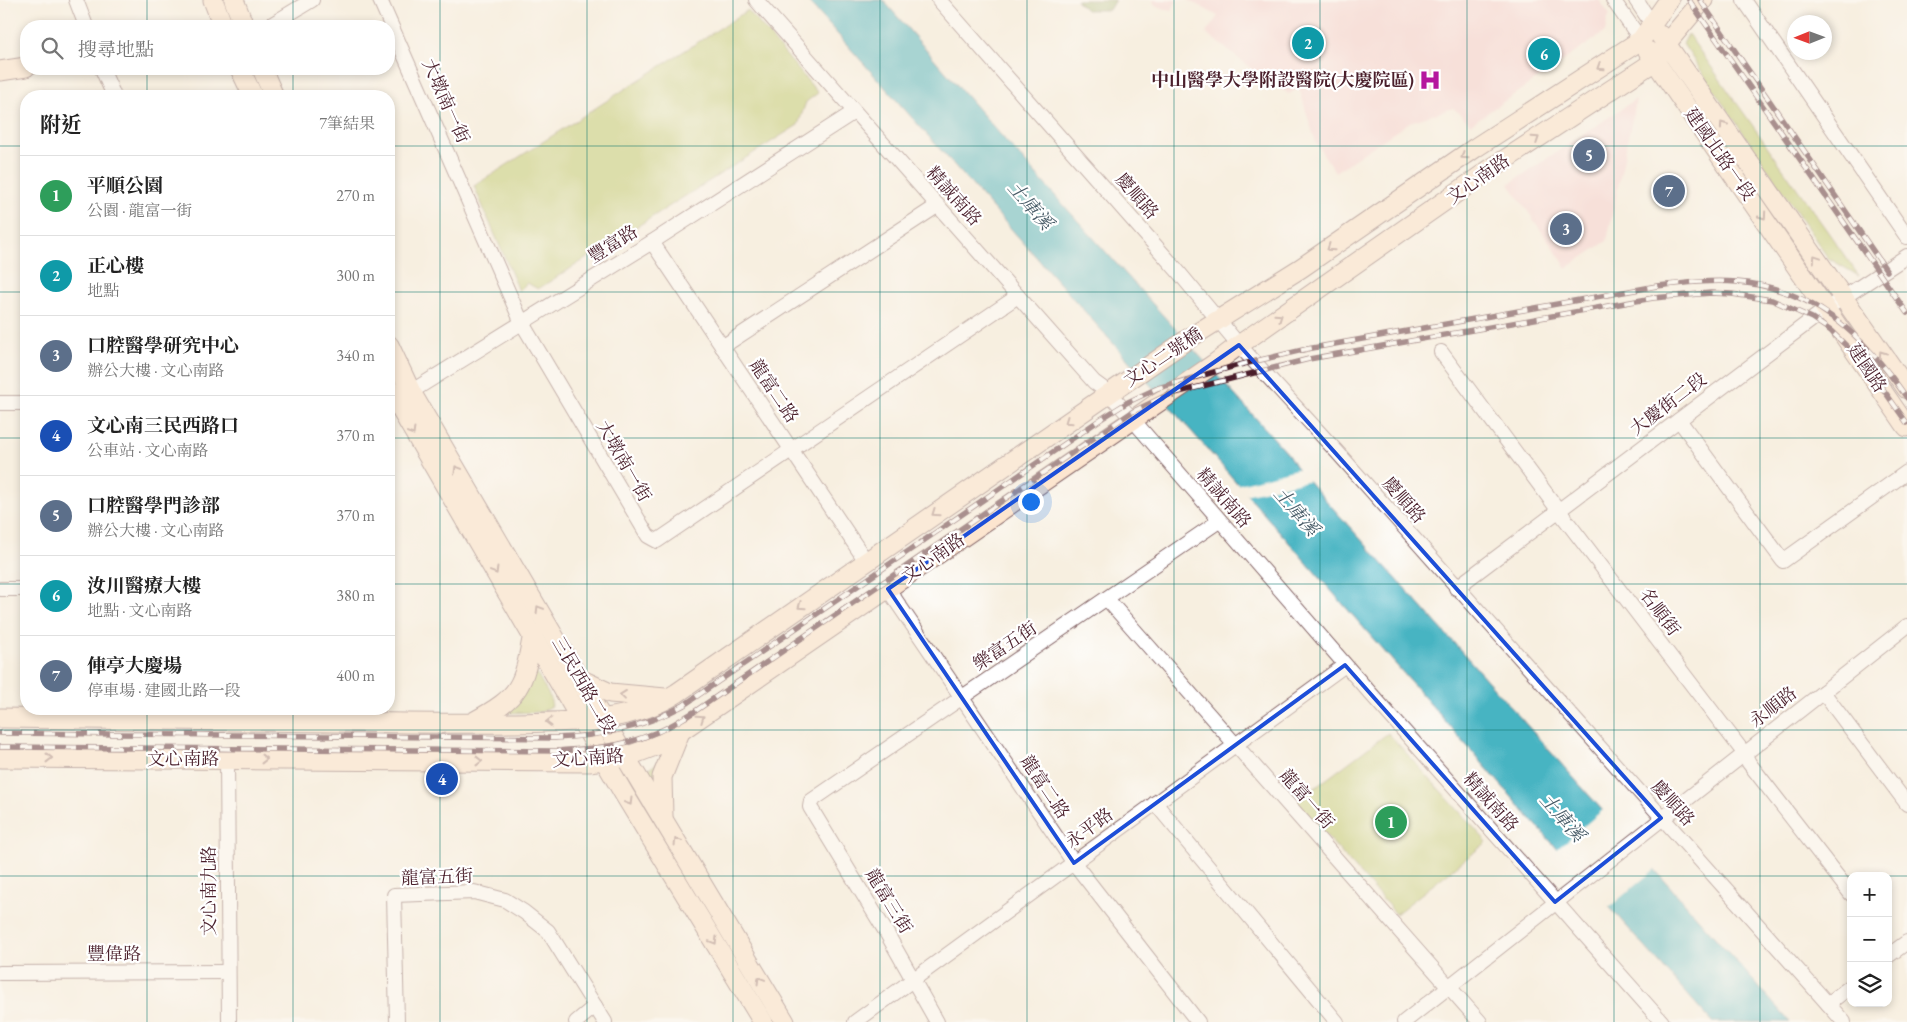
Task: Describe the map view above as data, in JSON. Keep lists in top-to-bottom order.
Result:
{
  "streets": {
    "main road": [
      "建國北路一段",
      "文心南路",
      "文心二號橋",
      "建國路",
      "三民西路二段"
    ],
    "street": [
      "大墩南一街",
      "精誠南路",
      "慶順路",
      "豐富路",
      "龍富二路",
      "大慶街二段",
      "名順街",
      "樂富五街",
      "永順路",
      "龍富一街",
      "永平路",
      "龍富五街",
      "文心南九路",
      "龍富三街",
      "豐偉路"
    ]
  },
  "crossings": [
    ["大墩南一街", "精誠南路"],
    ["大墩南一街", "豐富路"],
    ["大墩南一街", "龍富二路"],
    ["建國北路一段", "文心南路"],
    ["建國北路一段", "建國路"],
    ["建國北路一段", "大慶街二段"],
    ["文心南路", "精誠南路"],
    ["文心南路", "慶順路"],
    ["文心南路", "文心二號橋"],
    ["文心南路", "龍富二路"],
    ["文心南路", "三民西路二段"],
    ["文心南路", "文心南九路"],
    ["精誠南路", "豐富路"],
    ["精誠南路", "文心二號橋"],
    ["精誠南路", "樂富五街"],
    ["精誠南路", "永順路"],
    ["精誠南路", "永平路"],
    ["慶順路", "文心二號橋"],
    ["慶順路", "大慶街二段"],
    ["慶順路", "永順路"],
    ["豐富路", "龍富二路"],
    ["豐富路", "三民西路二段"],
    ["建國路", "大慶街二段"],
    ["龍富二路", "樂富五街"],
    ["龍富二路", "永平路"],
    ["大慶街二段", "名順街"],
    ["名順街", "永順路"],
    ["樂富五街", "龍富一街"],
    ["樂富五街", "龍富三街"],
    ["龍富一街", "永平路"],
    ["永平路", "龍富三街"],
    ["文心南九路", "豐偉路"]
  ],
  "water": ["土庫溪"],
  "places": {
    "hospital": ["中山醫學大學附設醫院(大慶院區)"]
  },
  "north": "left",
  "page": {
    "search": "搜尋地點",
    "pins": [
      "2",
      "6",
      "5",
      "7",
      "3",
      "4",
      "1"
    ],
    "heading": ["附近", "7筆結果"],
    "list": [
      {
        "mark": "1",
        "name": "平順公園",
        "note": "公園 · 龍富一街",
        "value": "270 m"
      },
      {
        "mark": "2",
        "name": "正心樓",
        "note": "地點",
        "value": "300 m"
      },
      {
        "mark": "3",
        "name": "口腔醫學研究中心",
        "note": "辦公大樓 · 文心南路",
        "value": "340 m"
      },
      {
        "mark": "4",
        "name": "文心南三民西路口",
        "note": "公車站 · 文心南路",
        "value": "370 m"
      },
      {
        "mark": "5",
        "name": "口腔醫學門診部",
        "note": "辦公大樓 · 文心南路",
        "value": "370 m"
      },
      {
        "mark": "6",
        "name": "汝川醫療大樓",
        "note": "地點 · 文心南路",
        "value": "380 m"
      },
      {
        "mark": "7",
        "name": "俥亭大慶場",
        "note": "停車場 · 建國北路一段",
        "value": "400 m"
      }
    ],
    "map_buttons": ["+", "−"]
  }
}
